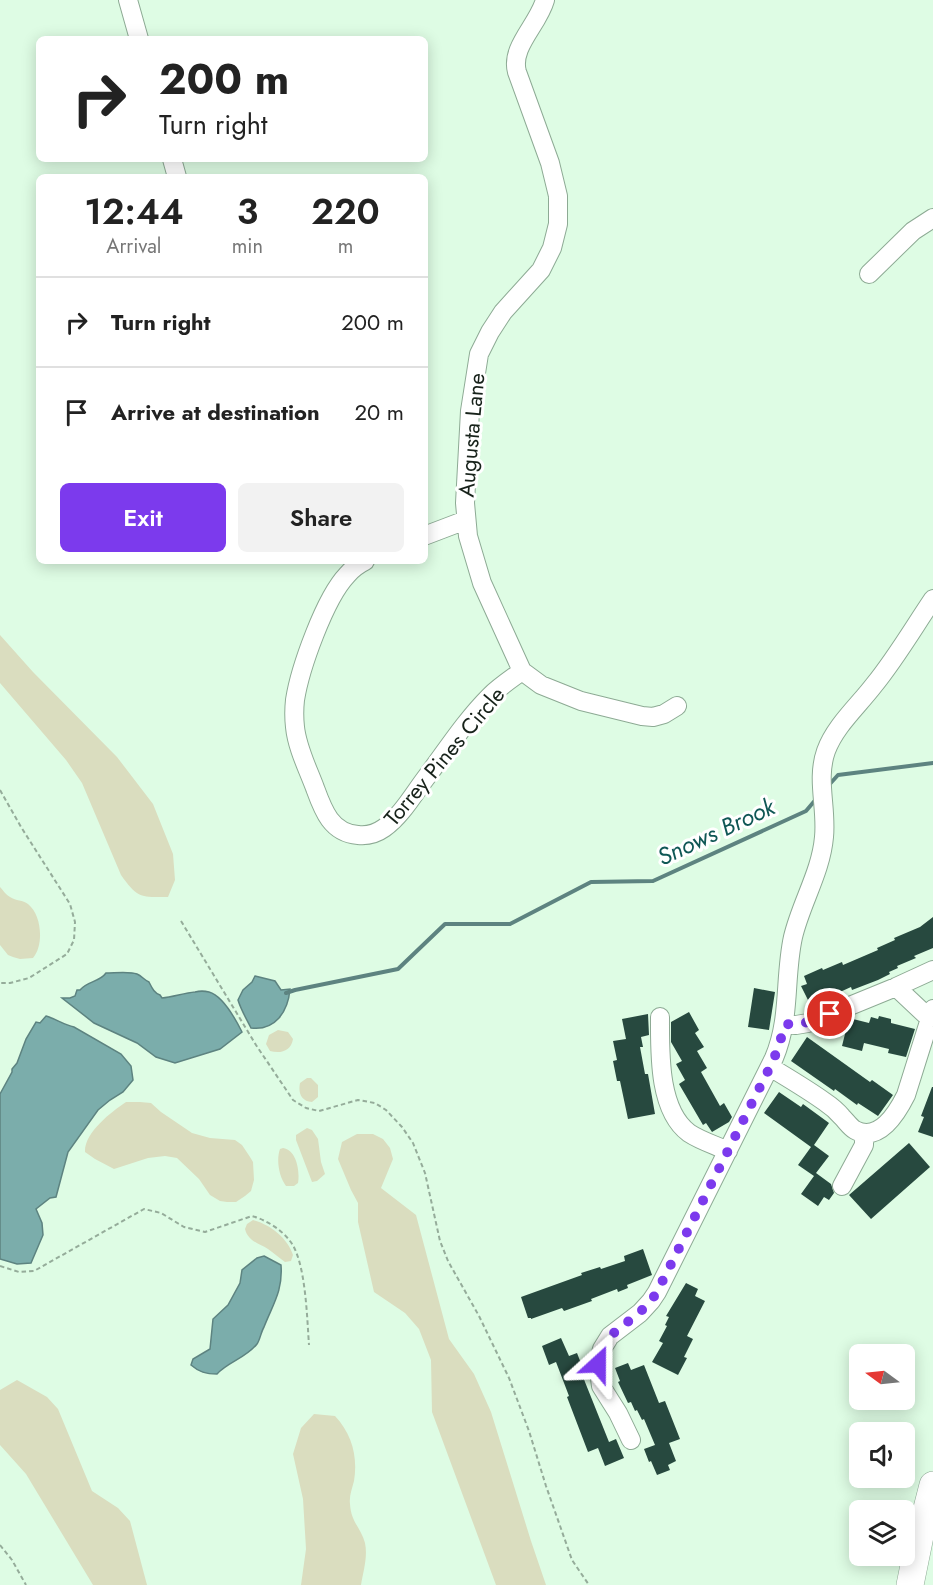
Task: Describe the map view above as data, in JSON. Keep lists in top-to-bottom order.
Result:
{
  "streets": {
    "street": ["Augusta Lane", "Torrey Pines Circle"]
  },
  "crossings": [
    ["Augusta Lane", "Torrey Pines Circle"]
  ],
  "water": ["Snows Brook"],
  "north": "left",
  "page": {
    "turn": ["200 m", "Turn right"],
    "eta": [
      "12:44",
      "Arrival",
      "3",
      "min",
      "220",
      "m"
    ],
    "list": [
      {
        "name": "Turn right",
        "value": "200 m"
      },
      {
        "name": "Arrive at destination",
        "value": "20 m"
      }
    ],
    "buttons": ["Exit", "Share"]
  }
}
